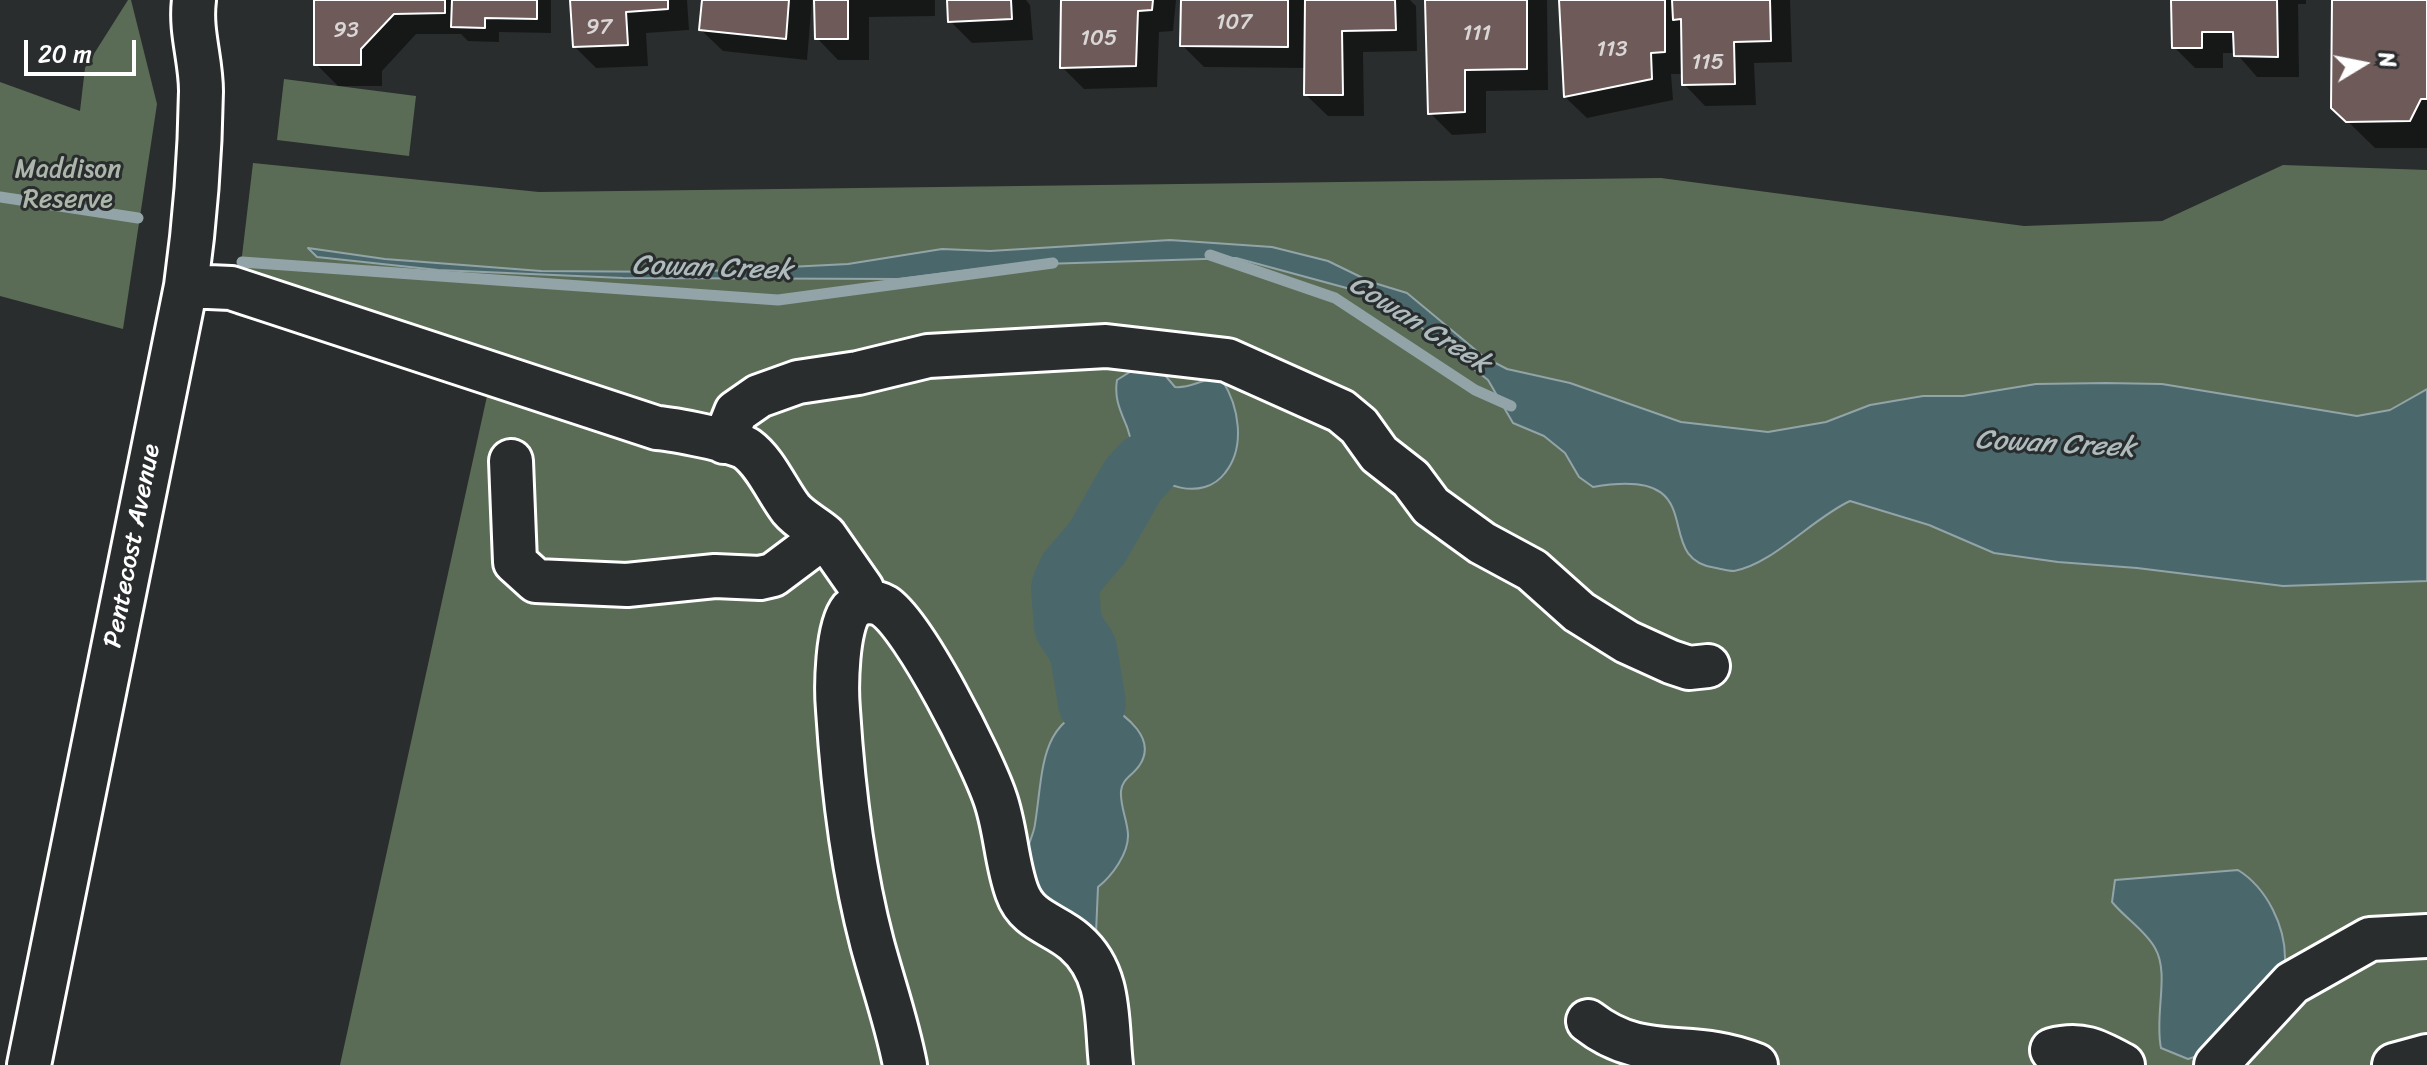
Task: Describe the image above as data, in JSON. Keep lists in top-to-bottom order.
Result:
{
  "streets": {
    "street": ["Pentecost Avenue"]
  },
  "water": ["Cowan Creek"],
  "parks": ["Maddison Reserve"],
  "house_numbers": [
    "107",
    "97",
    "93",
    "111",
    "105",
    "113",
    "115"
  ],
  "scale_bar": "20 m",
  "north": "right"
}
